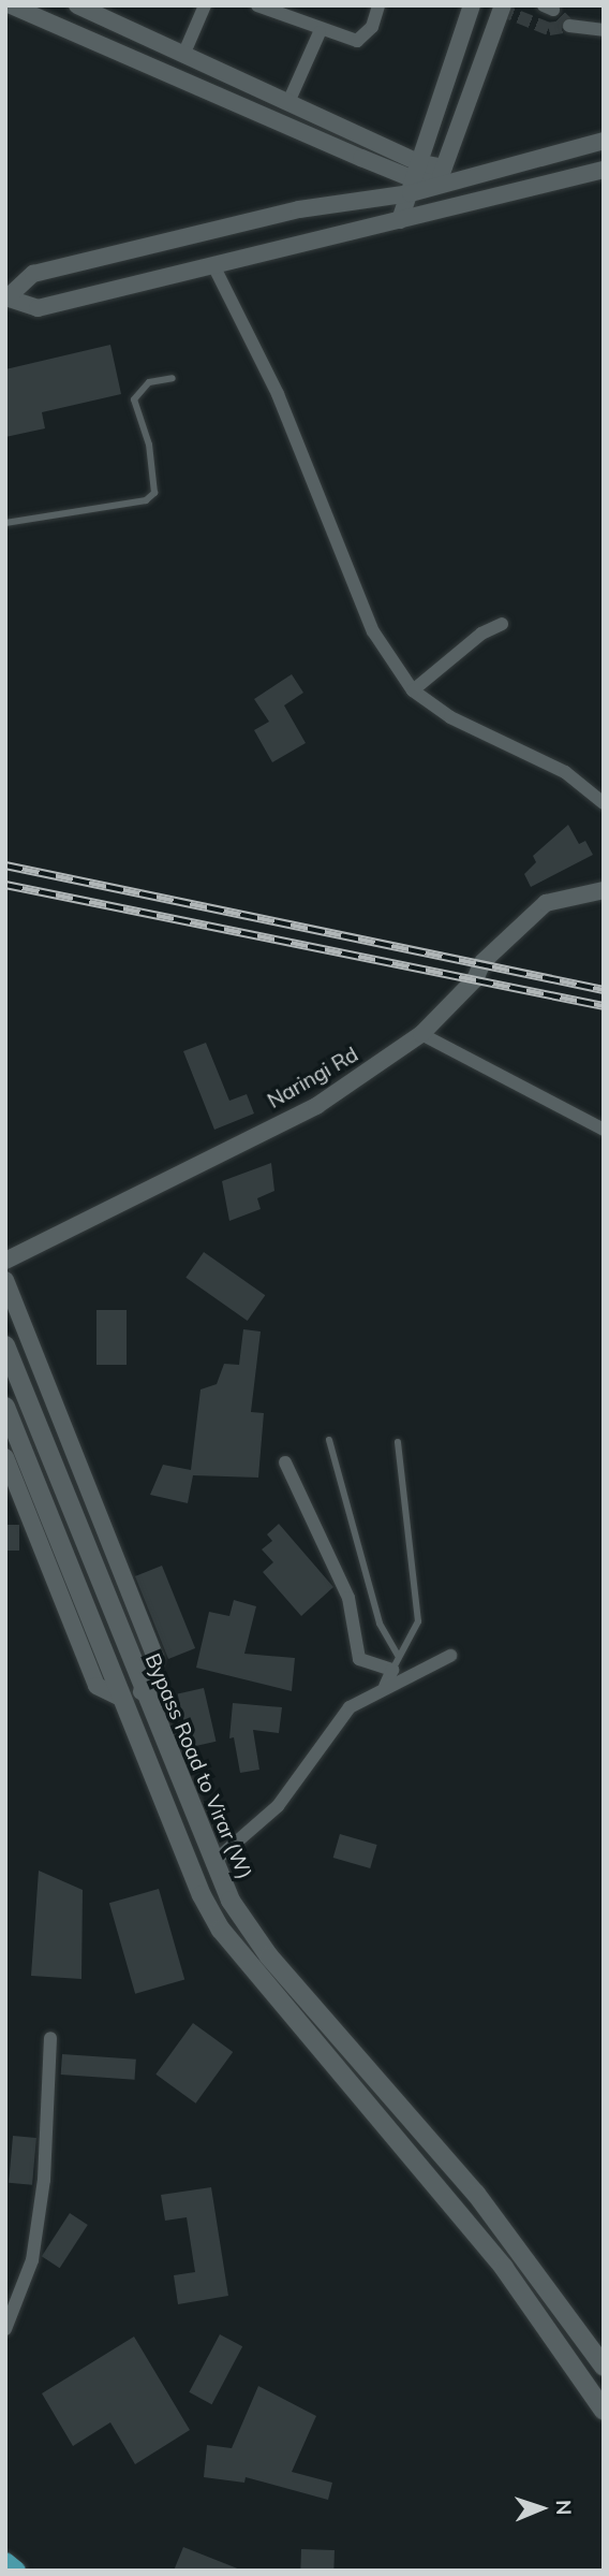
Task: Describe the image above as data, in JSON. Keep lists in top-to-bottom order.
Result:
{
  "streets": {
    "main road": ["Bypass Road to Virar (W)"],
    "street": ["Naringi Rd"]
  },
  "north": "right"
}
